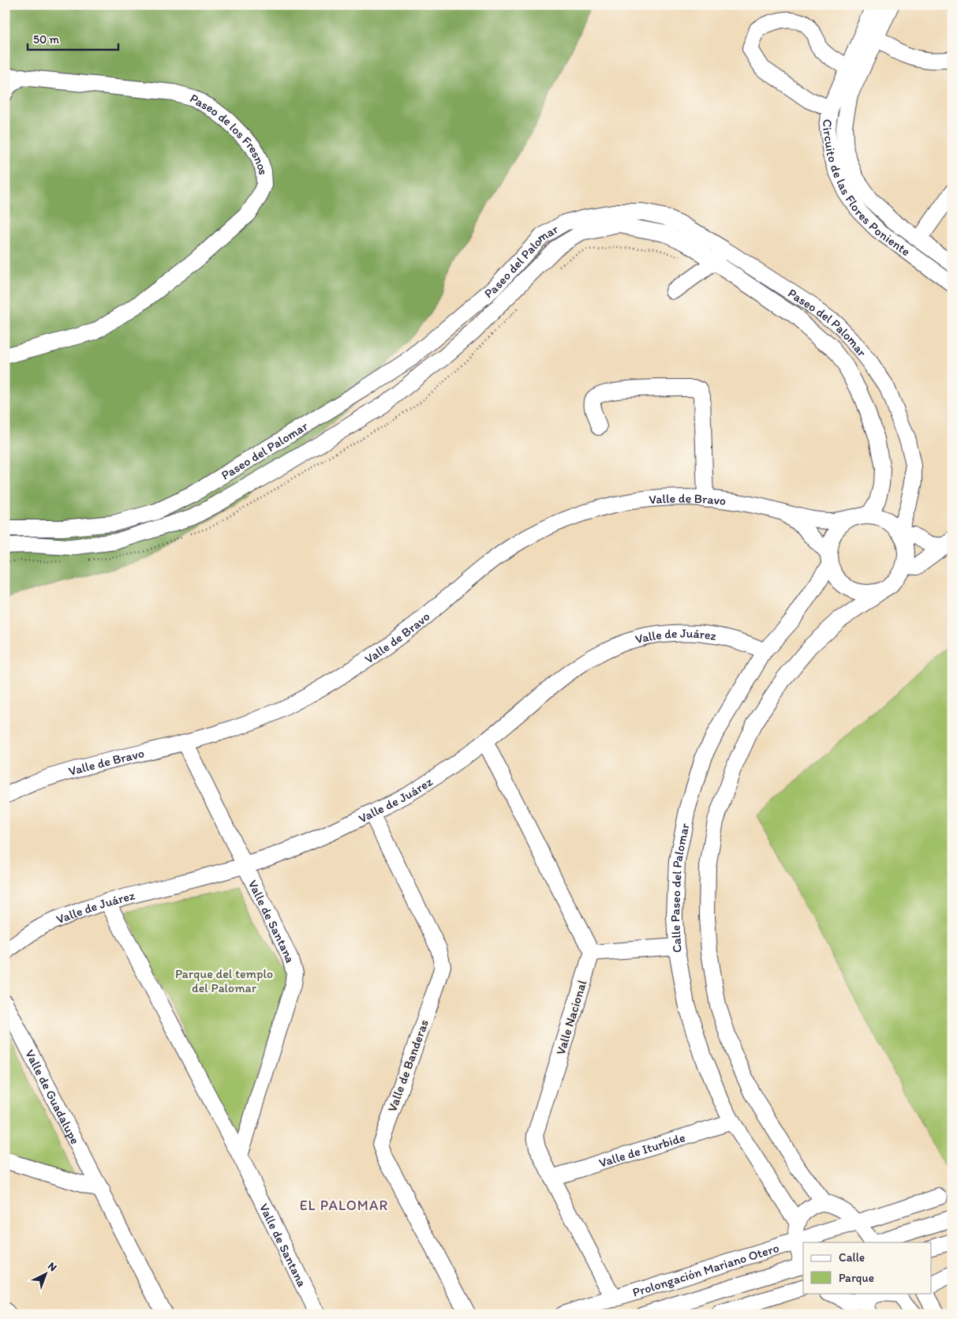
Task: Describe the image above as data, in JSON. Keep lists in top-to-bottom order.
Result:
{
  "streets": {
    "street": [
      "Paseo de los Fresnos",
      "Circuito de las Flores Poniente",
      "Paseo del Palomar",
      "Valle de Bravo",
      "Valle de Juárez",
      "Calle Paseo del Palomar",
      "Valle de Santana",
      "Valle Nacional",
      "Valle de Banderas",
      "Valle de Guadalupe",
      "Valle de Iturbide",
      "Prolongación Mariano Otero"
    ]
  },
  "crossings": [
    ["Paseo del Palomar", "Valle de Bravo"],
    ["Paseo del Palomar", "Calle Paseo del Palomar"],
    ["Valle de Bravo", "Calle Paseo del Palomar"],
    ["Valle de Bravo", "Valle de Santana"],
    ["Valle de Juárez", "Calle Paseo del Palomar"],
    ["Valle de Juárez", "Valle de Santana"],
    ["Valle de Juárez", "Valle de Banderas"],
    ["Calle Paseo del Palomar", "Valle de Iturbide"],
    ["Valle Nacional", "Valle de Iturbide"],
    ["Valle Nacional", "Prolongación Mariano Otero"]
  ],
  "districts": ["EL PALOMAR"],
  "parks": ["Parque del templo del Palomar"],
  "legend": ["Calle", "Parque"],
  "scale_bar": "50 m",
  "north": "top right"
}
